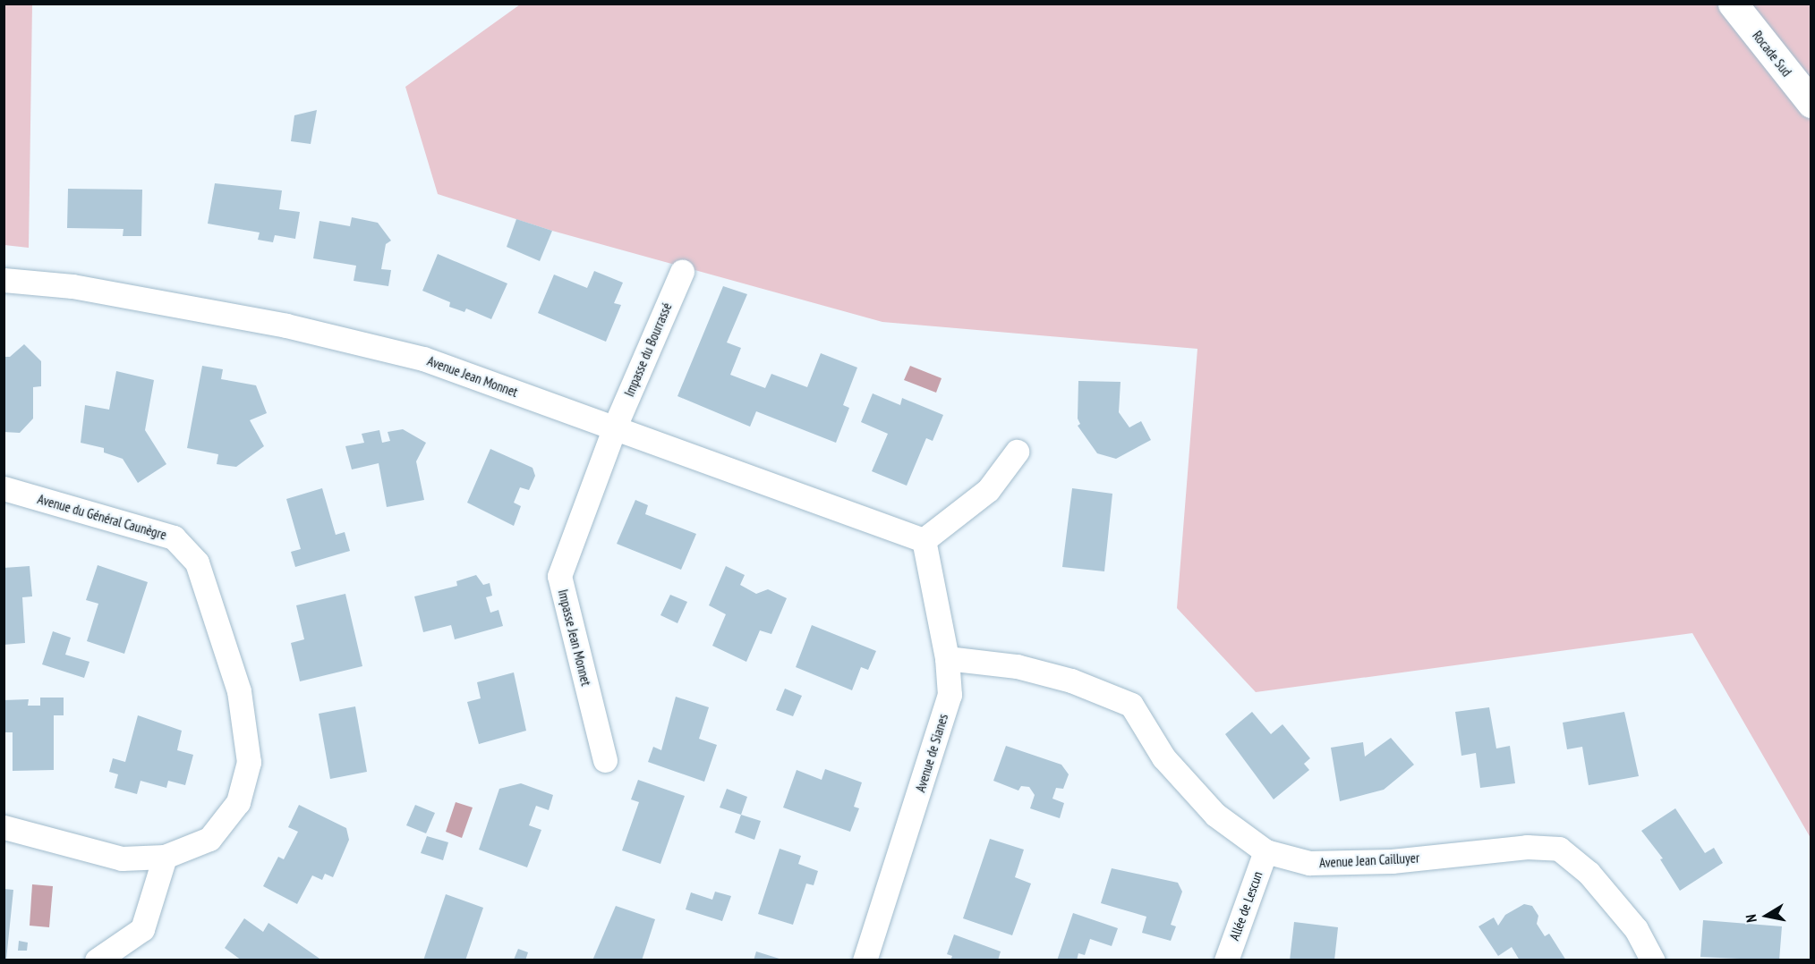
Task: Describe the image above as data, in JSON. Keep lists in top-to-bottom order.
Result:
{
  "streets": {
    "main road": ["Rocade Sud"],
    "street": [
      "Impasse du Bourrassé",
      "Avenue Jean Monnet",
      "Avenue du Général Caunègre",
      "Impasse Jean Monnet",
      "Avenue de Sianes",
      "Avenue Jean Cailluyer",
      "Allée de Lescun"
    ]
  },
  "crossings": [
    ["Impasse du Bourrassé", "Avenue Jean Monnet"],
    ["Impasse du Bourrassé", "Impasse Jean Monnet"],
    ["Avenue Jean Monnet", "Impasse Jean Monnet"],
    ["Avenue Jean Monnet", "Avenue de Sianes"],
    ["Avenue de Sianes", "Avenue Jean Cailluyer"],
    ["Avenue Jean Cailluyer", "Allée de Lescun"]
  ],
  "north": "left"
}
